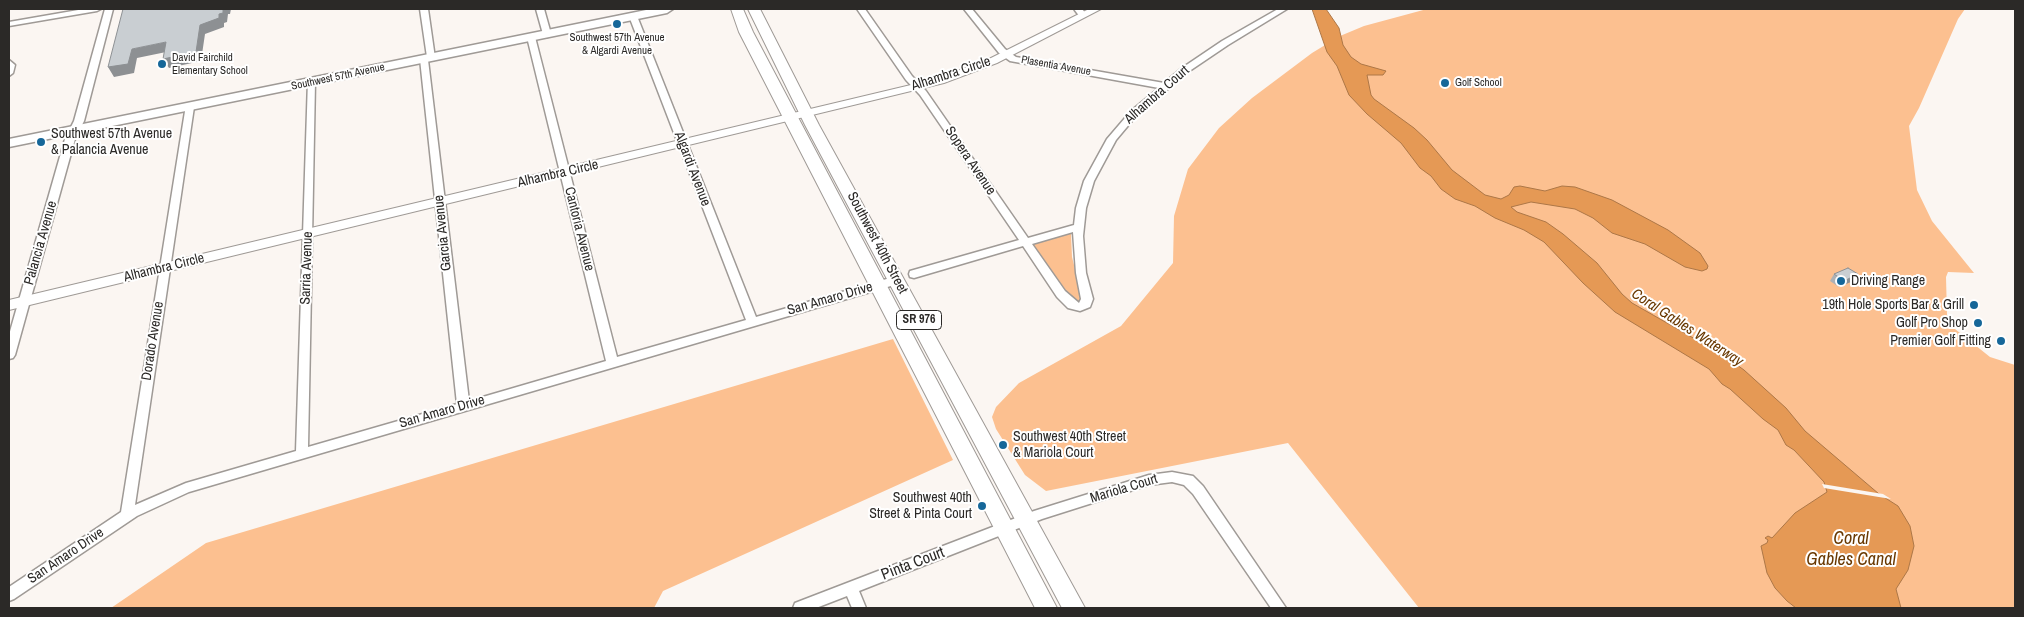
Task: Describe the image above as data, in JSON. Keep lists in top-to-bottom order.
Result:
{
  "streets": {
    "main road": ["Southwest 57th Avenue", "Southwest 40th Street", "SR 976"],
    "street": [
      "Plasentia Avenue",
      "Alhambra Circle",
      "Alhambra Court",
      "Sopera Avenue",
      "Algardi Avenue",
      "Cantoria Avenue",
      "Garcia Avenue",
      "Palancia Avenue",
      "Sarria Avenue",
      "San Amaro Drive",
      "Dorado Avenue",
      "Mariola Court",
      "Pinta Court"
    ]
  },
  "crossings": [
    ["Plasentia Avenue", "Alhambra Circle"],
    ["Plasentia Avenue", "Alhambra Court"],
    ["Alhambra Circle", "Sopera Avenue"],
    ["Alhambra Circle", "Algardi Avenue"],
    ["Alhambra Circle", "Cantoria Avenue"],
    ["Alhambra Circle", "Garcia Avenue"],
    ["Alhambra Circle", "Palancia Avenue"],
    ["Alhambra Circle", "Southwest 40th Street"],
    ["Alhambra Circle", "Sarria Avenue"],
    ["Alhambra Circle", "Dorado Avenue"],
    ["Southwest 57th Avenue", "Algardi Avenue"],
    ["Southwest 57th Avenue", "Cantoria Avenue"],
    ["Southwest 57th Avenue", "Garcia Avenue"],
    ["Southwest 57th Avenue", "Palancia Avenue"],
    ["Southwest 57th Avenue", "Sarria Avenue"],
    ["Southwest 57th Avenue", "Dorado Avenue"],
    ["Alhambra Court", "Sopera Avenue"],
    ["Algardi Avenue", "San Amaro Drive"],
    ["Cantoria Avenue", "San Amaro Drive"],
    ["Garcia Avenue", "San Amaro Drive"],
    ["Southwest 40th Street", "San Amaro Drive"],
    ["Southwest 40th Street", "Mariola Court"],
    ["Southwest 40th Street", "Pinta Court"],
    ["Sarria Avenue", "San Amaro Drive"],
    ["San Amaro Drive", "Dorado Avenue"],
    ["Mariola Court", "Pinta Court"]
  ],
  "water": ["Coral Gables Waterway", "Coral Gables Canal"],
  "places": [
    "Southwest 57th Avenue & Algardi Avenue",
    "David Fairchild Elementary School",
    "Golf School",
    "Southwest 57th Avenue & Palancia Avenue",
    "Driving Range",
    "19th Hole Sports Bar & Grill",
    "Golf Pro Shop",
    "Premier Golf Fitting",
    "Southwest 40th Street & Mariola Court",
    "Southwest 40th Street & Pinta Court"
  ]
}
